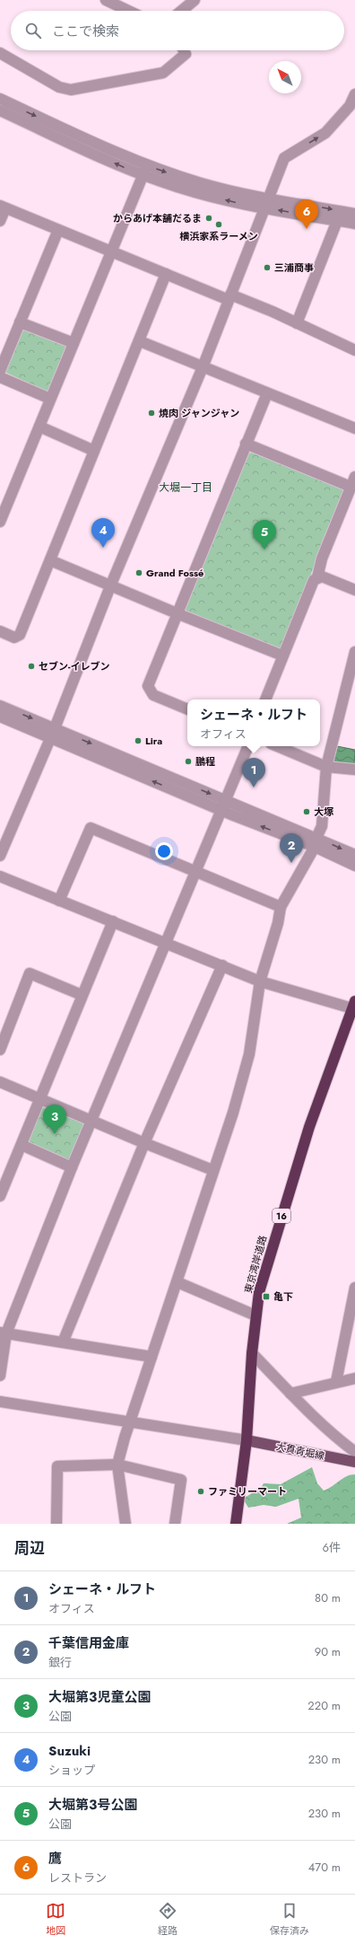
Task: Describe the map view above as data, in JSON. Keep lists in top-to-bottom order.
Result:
{
  "streets": {
    "highway": ["16", "東京湾岸道路"],
    "main road": ["大貫青堀線"]
  },
  "crossings": [
    ["東京湾岸道路", "大貫青堀線"]
  ],
  "districts": ["大堀一丁目"],
  "places": {
    "other": [
      "からあげ本舗だるま",
      "横浜家系ラーメン",
      "三浦商事",
      "焼肉 ジャンジャン",
      "Grand Fossé",
      "セブン-イレブン",
      "Lira",
      "鵬程",
      "大塚",
      "ファミリーマート"
    ],
    "transit": ["亀下"]
  },
  "north": "top left",
  "page": {
    "search": "ここで検索",
    "pins": [
      "6",
      "4",
      "5",
      "1",
      "2",
      "3"
    ],
    "popup": ["シェーネ・ルフト", "オフィス"],
    "heading": ["周辺", "6件"],
    "list": [
      {
        "mark": "1",
        "name": "シェーネ・ルフト",
        "note": "オフィス",
        "value": "80 m"
      },
      {
        "mark": "2",
        "name": "千葉信用金庫",
        "note": "銀行",
        "value": "90 m"
      },
      {
        "mark": "3",
        "name": "大堀第３児童公園",
        "note": "公園",
        "value": "220 m"
      },
      {
        "mark": "4",
        "name": "Suzuki",
        "note": "ショップ",
        "value": "230 m"
      },
      {
        "mark": "5",
        "name": "大堀第３号公園",
        "note": "公園",
        "value": "230 m"
      },
      {
        "mark": "6",
        "name": "鷹",
        "note": "レストラン",
        "value": "470 m"
      }
    ],
    "nav": ["地図", "経路", "保存済み"]
  }
}
